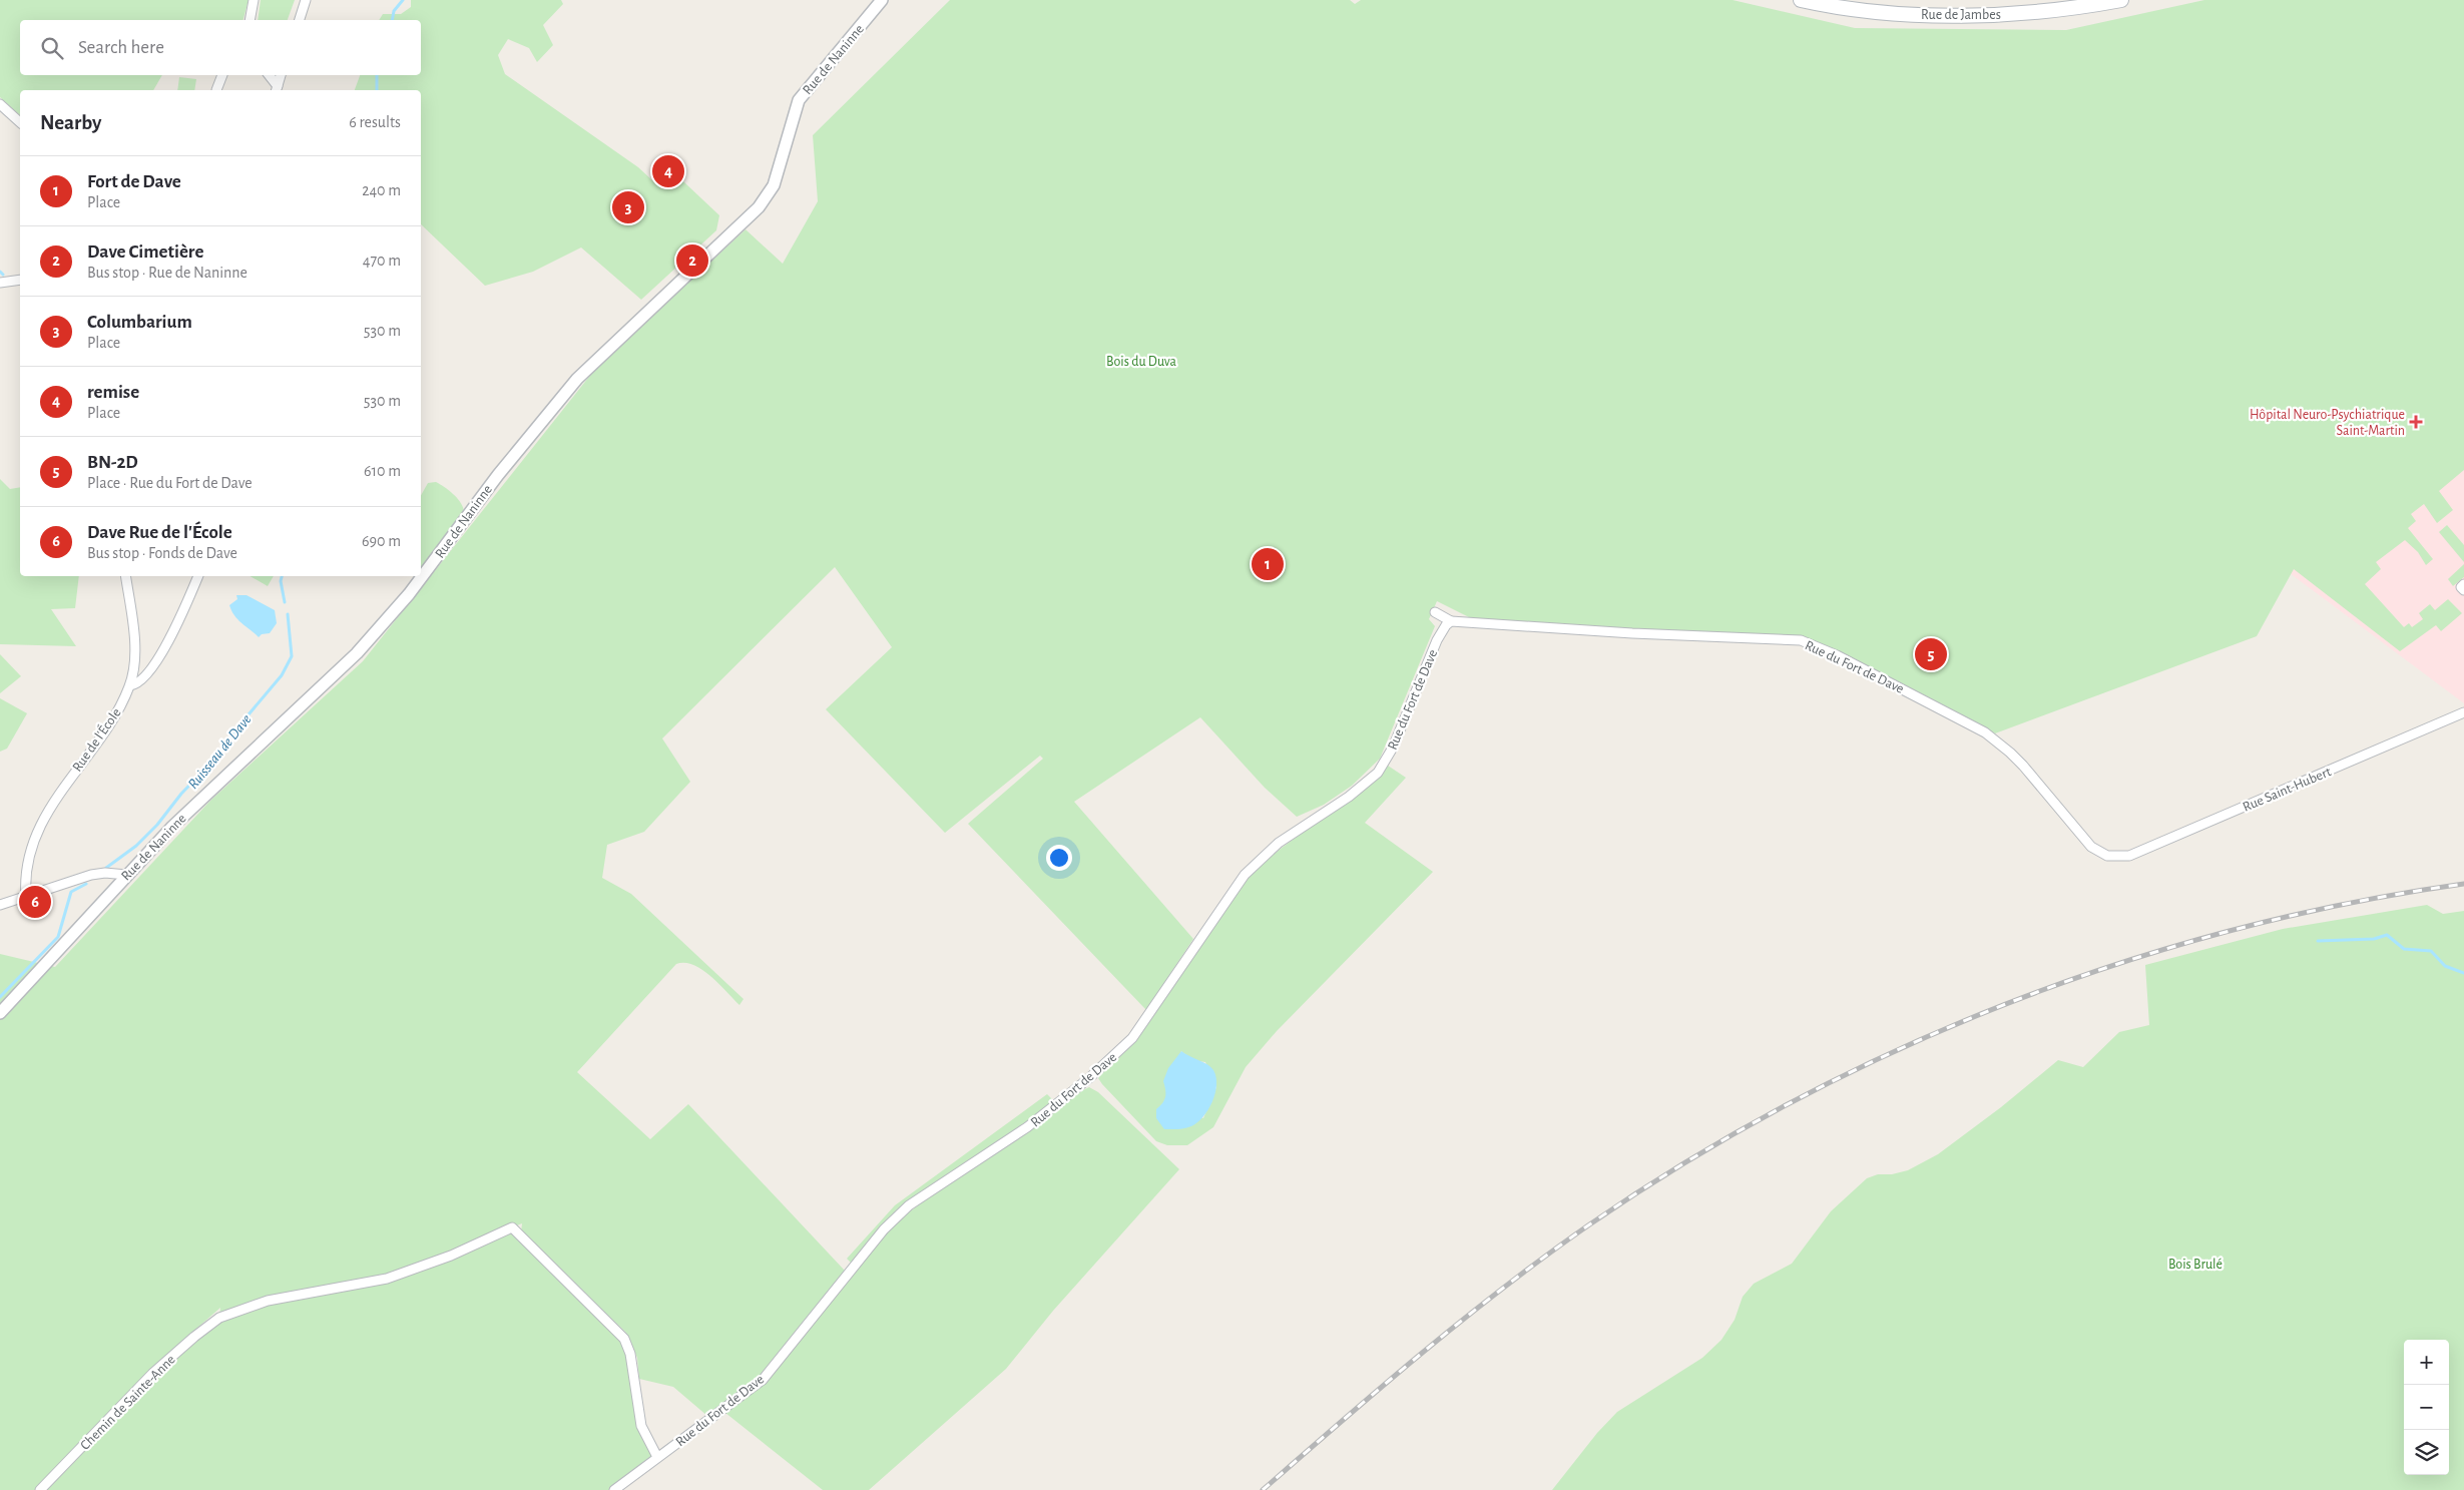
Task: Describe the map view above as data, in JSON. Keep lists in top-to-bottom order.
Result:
{
  "streets": {
    "main road": ["Rue de Jambes"],
    "street": [
      "Rue de Naninne",
      "Rue du Fort de Dave",
      "Rue de l'École",
      "Rue Saint-Hubert",
      "Chemin de Sainte-Anne"
    ]
  },
  "crossings": [
    ["Rue du Fort de Dave", "Rue Saint-Hubert"],
    ["Rue du Fort de Dave", "Chemin de Sainte-Anne"]
  ],
  "water": ["Ruisseau de Dave"],
  "parks": ["Bois du Duva", "Bois Brulé"],
  "places": {
    "health": ["Hôpital Neuro-Psychiatrique Saint-Martin"]
  },
  "page": {
    "search": "Search here",
    "heading": ["Nearby", "6 results"],
    "pins": [
      "4",
      "3",
      "2",
      "1",
      "5",
      "6"
    ],
    "list": [
      {
        "mark": "1",
        "name": "Fort de Dave",
        "note": "Place",
        "value": "240 m"
      },
      {
        "mark": "2",
        "name": "Dave Cimetière",
        "note": "Bus stop · Rue de Naninne",
        "value": "470 m"
      },
      {
        "mark": "3",
        "name": "Columbarium",
        "note": "Place",
        "value": "530 m"
      },
      {
        "mark": "4",
        "name": "remise",
        "note": "Place",
        "value": "530 m"
      },
      {
        "mark": "5",
        "name": "BN-2D",
        "note": "Place · Rue du Fort de Dave",
        "value": "610 m"
      },
      {
        "mark": "6",
        "name": "Dave Rue de l'École",
        "note": "Bus stop · Fonds de Dave",
        "value": "690 m"
      }
    ],
    "map_buttons": ["+", "−"]
  }
}
